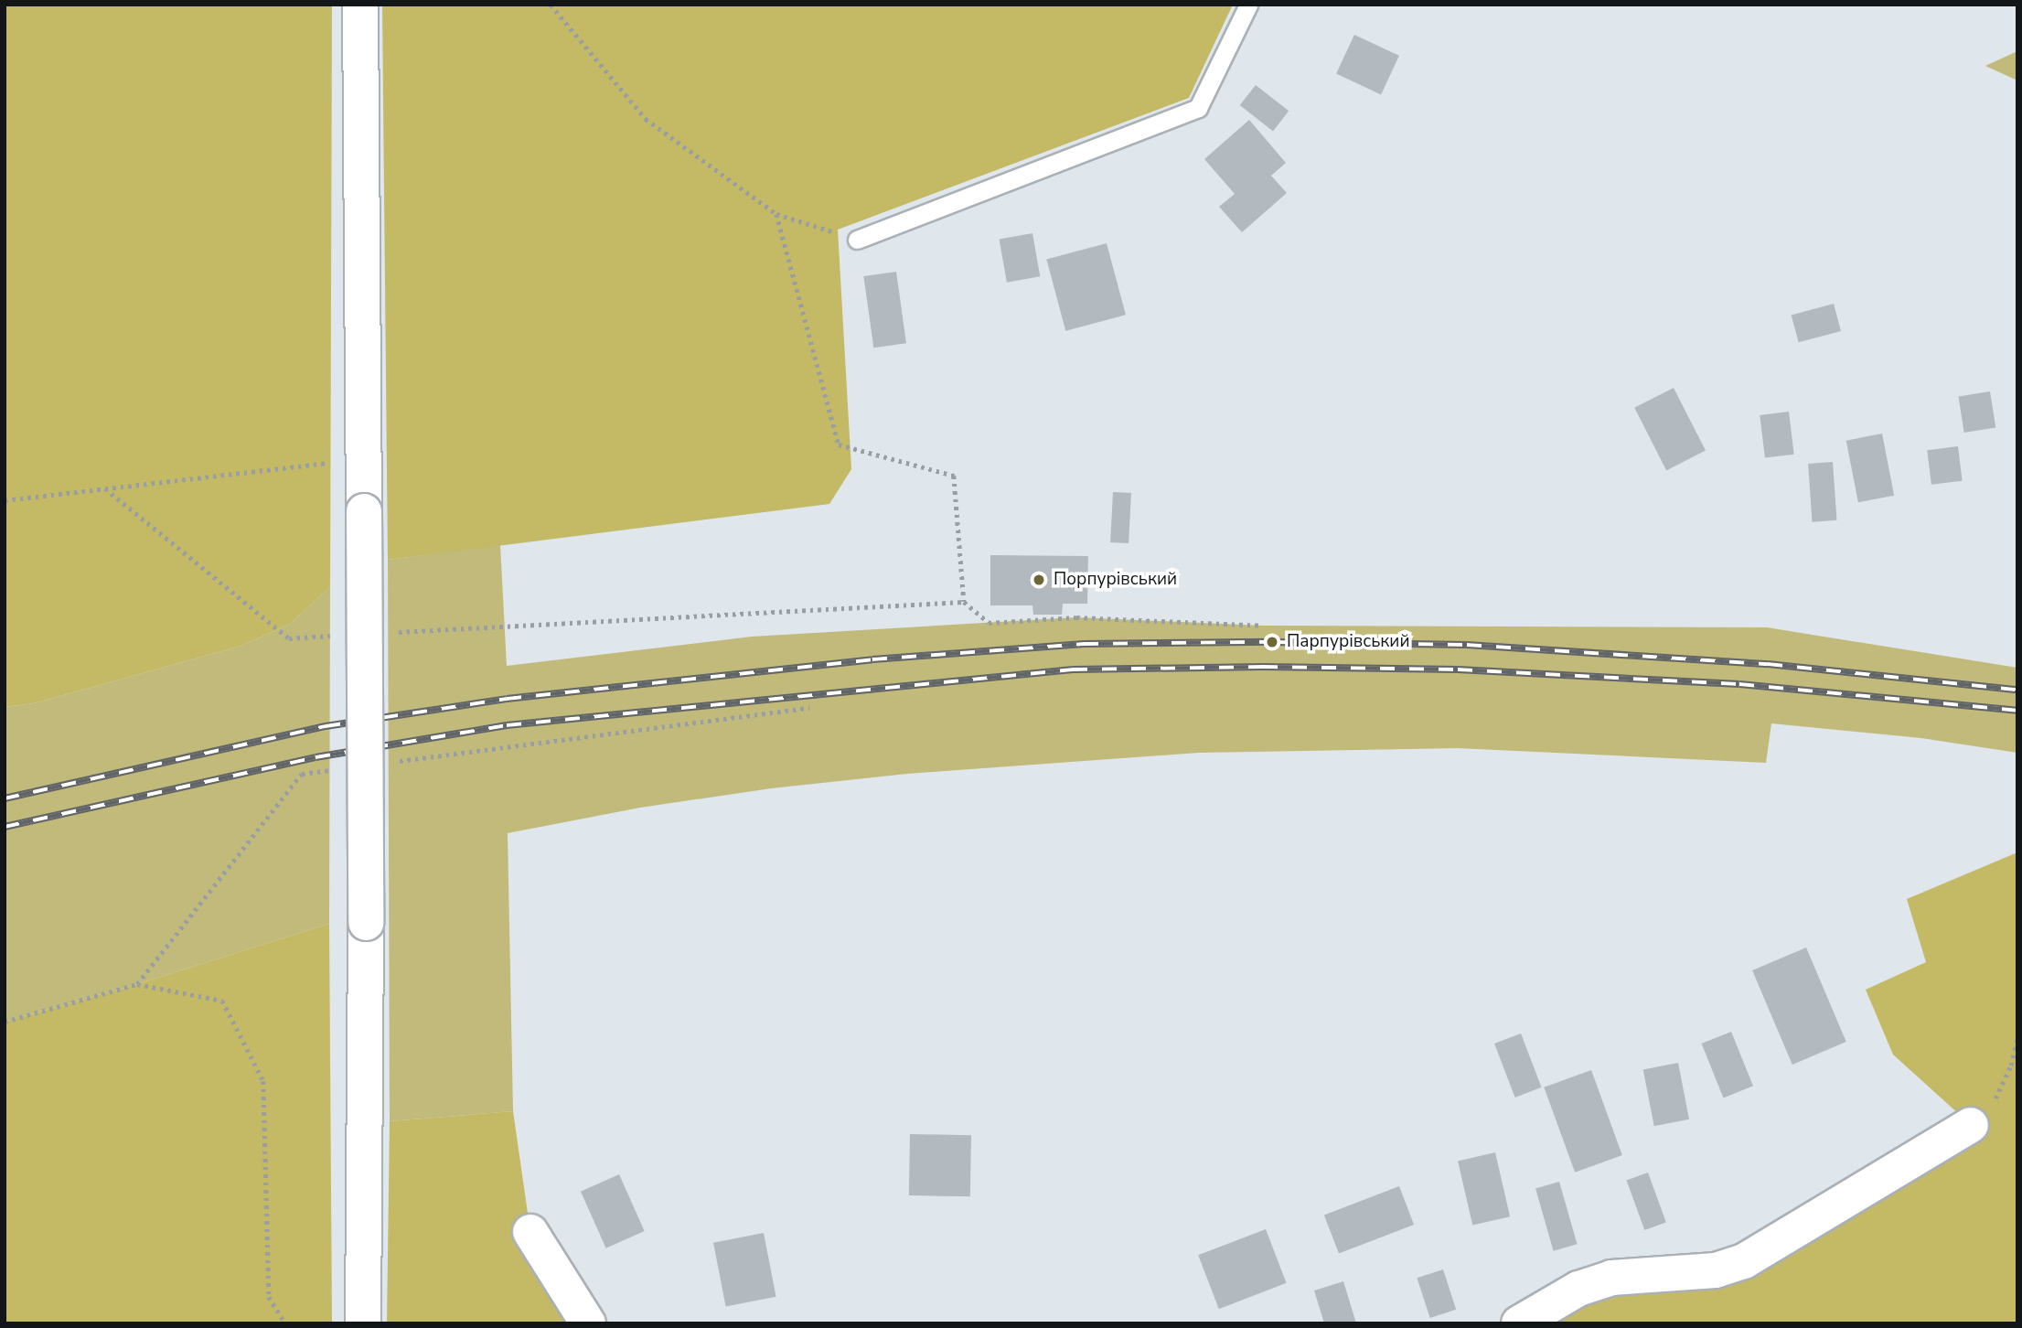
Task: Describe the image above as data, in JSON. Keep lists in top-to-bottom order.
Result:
{
  "places": ["Порпурівський", "Парпурівський"]
}
